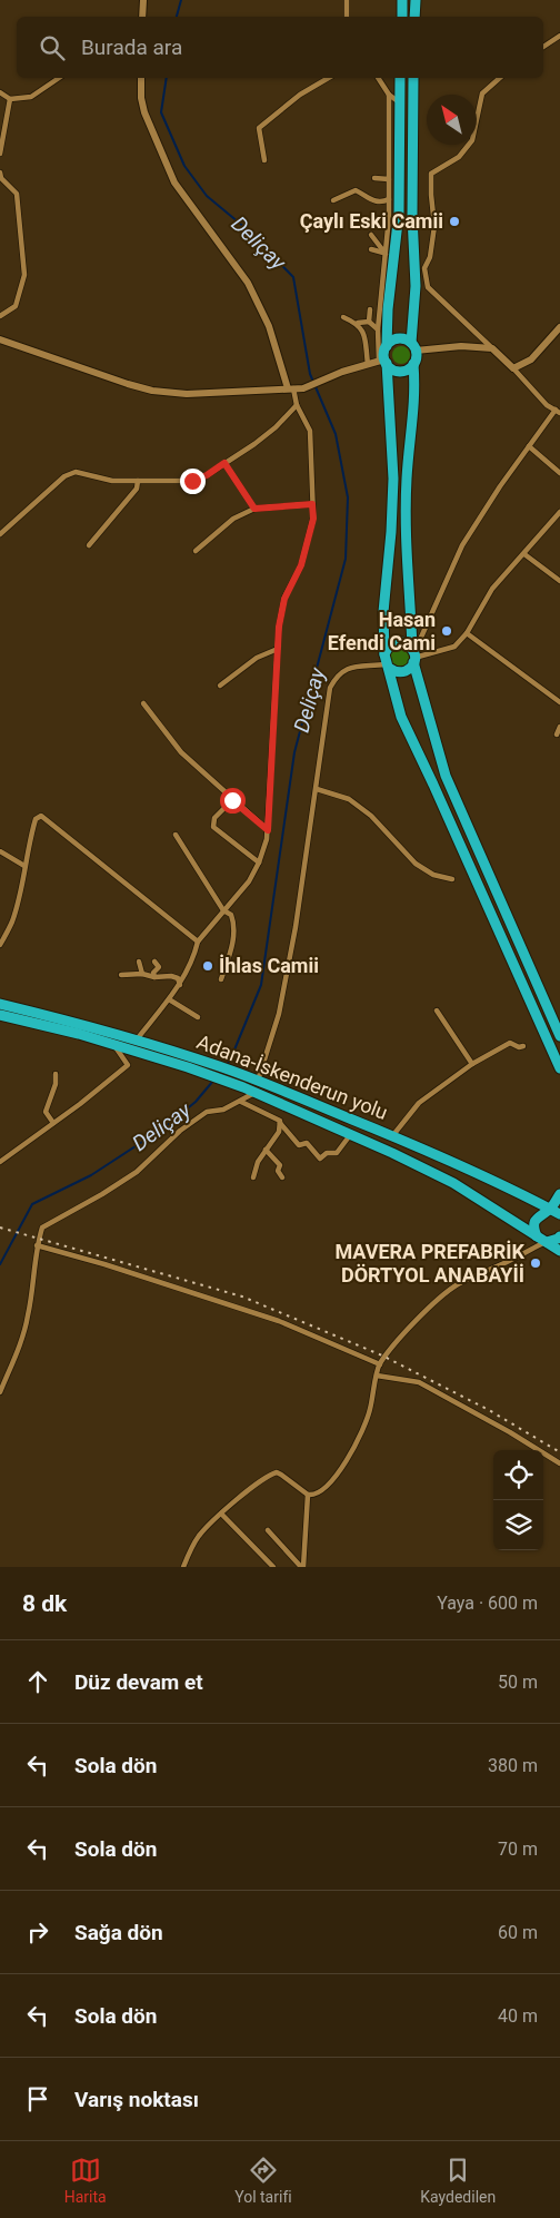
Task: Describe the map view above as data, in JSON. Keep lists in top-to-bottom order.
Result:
{
  "streets": {
    "highway": ["Adana-İskenderun yolu"]
  },
  "water": ["Deliçay"],
  "places": [
    "Çaylı Eski Camii",
    "Hasan Efendi Cami",
    "İhlas Camii",
    "MAVERA PREFABRİK DÖRTYOL ANABAYİİ"
  ],
  "north": "top left",
  "page": {
    "search": "Burada ara",
    "heading": ["8 dk", "Yaya · 600 m"],
    "list": [
      ["Düz devam et", "50 m"],
      ["Sola dön", "380 m"],
      ["Sola dön", "70 m"],
      ["Sağa dön", "60 m"],
      ["Sola dön", "40 m"],
      "Varış noktası"
    ],
    "nav": ["Harita", "Yol tarifi", "Kaydedilen"]
  }
}
